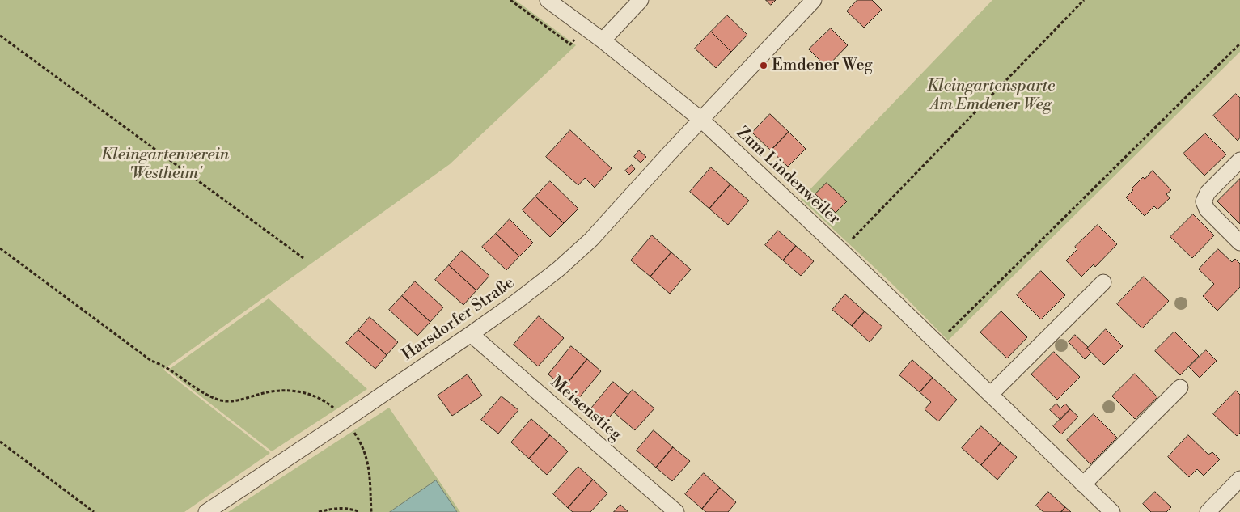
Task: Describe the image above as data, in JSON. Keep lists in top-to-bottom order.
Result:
{
  "streets": {
    "street": ["Zum Lindenweiler", "Harsdorfer Straße", "Meisenstieg"]
  },
  "crossings": [
    ["Zum Lindenweiler", "Harsdorfer Straße"],
    ["Harsdorfer Straße", "Meisenstieg"]
  ],
  "parks": ["Kleingartensparte Am Emdener Weg", "Kleingartenverein 'Westheim'"],
  "places": ["Emdener Weg"]
}
